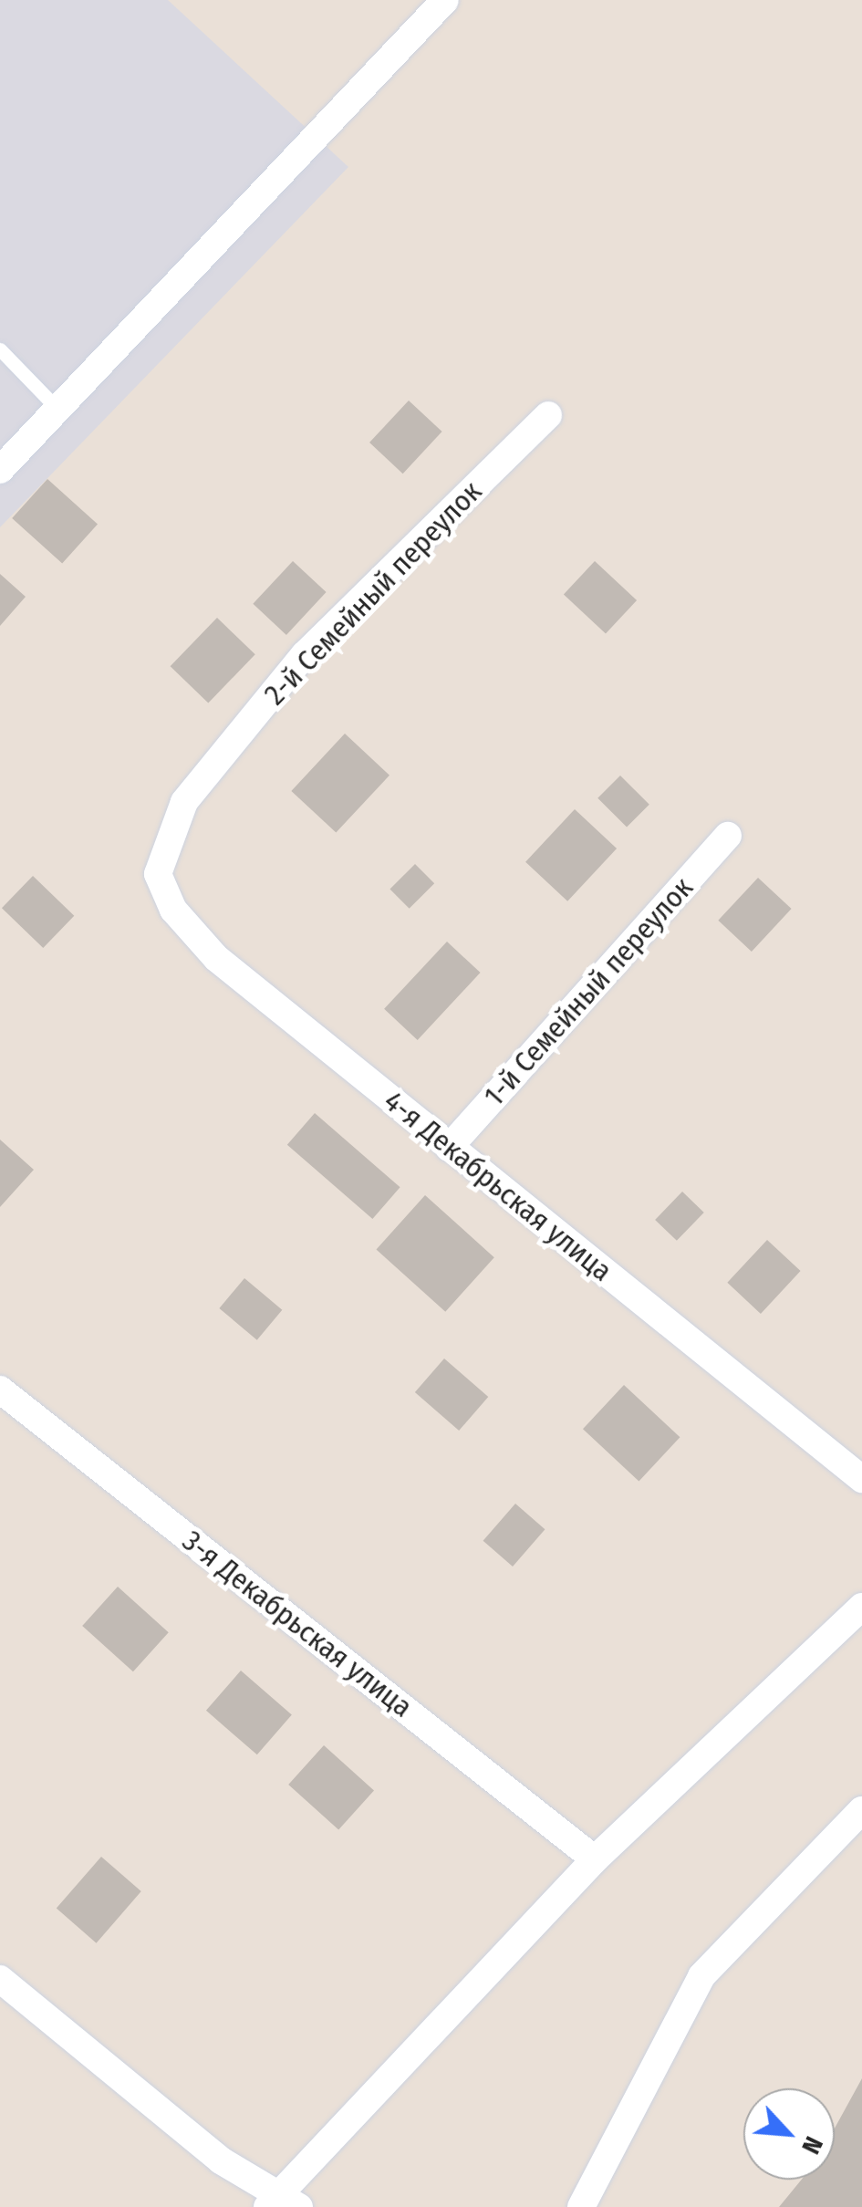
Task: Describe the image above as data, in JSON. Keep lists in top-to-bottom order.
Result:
{
  "streets": {
    "street": [
      "2-й Семейный переулок",
      "1-й Семейный переулок",
      "4-я Декабрьская улица",
      "3-я Декабрьская улица"
    ]
  },
  "crossings": [
    ["2-й Семейный переулок", "4-я Декабрьская улица"],
    ["1-й Семейный переулок", "4-я Декабрьская улица"]
  ],
  "north": "bottom right"
}
